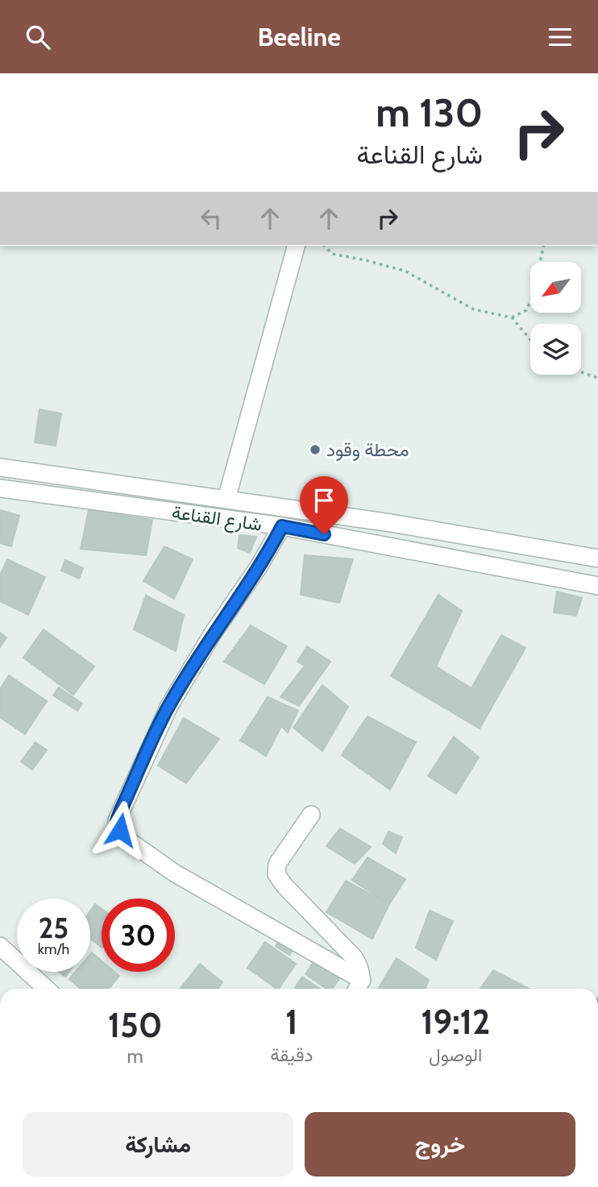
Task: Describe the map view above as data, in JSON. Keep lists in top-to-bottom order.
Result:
{
  "streets": {
    "street": ["شارع القناعة"]
  },
  "places": ["محطة وقود"],
  "north": "bottom left",
  "page": {
    "header": "Beeline",
    "turn": ["130 m", "شارع القناعة"],
    "speed": "25 km/h",
    "limit": "30",
    "eta": [
      "19:12",
      "الوصول",
      "1",
      "دقيقة",
      "150",
      "m"
    ],
    "buttons": ["خروج", "مشاركة"]
  }
}
